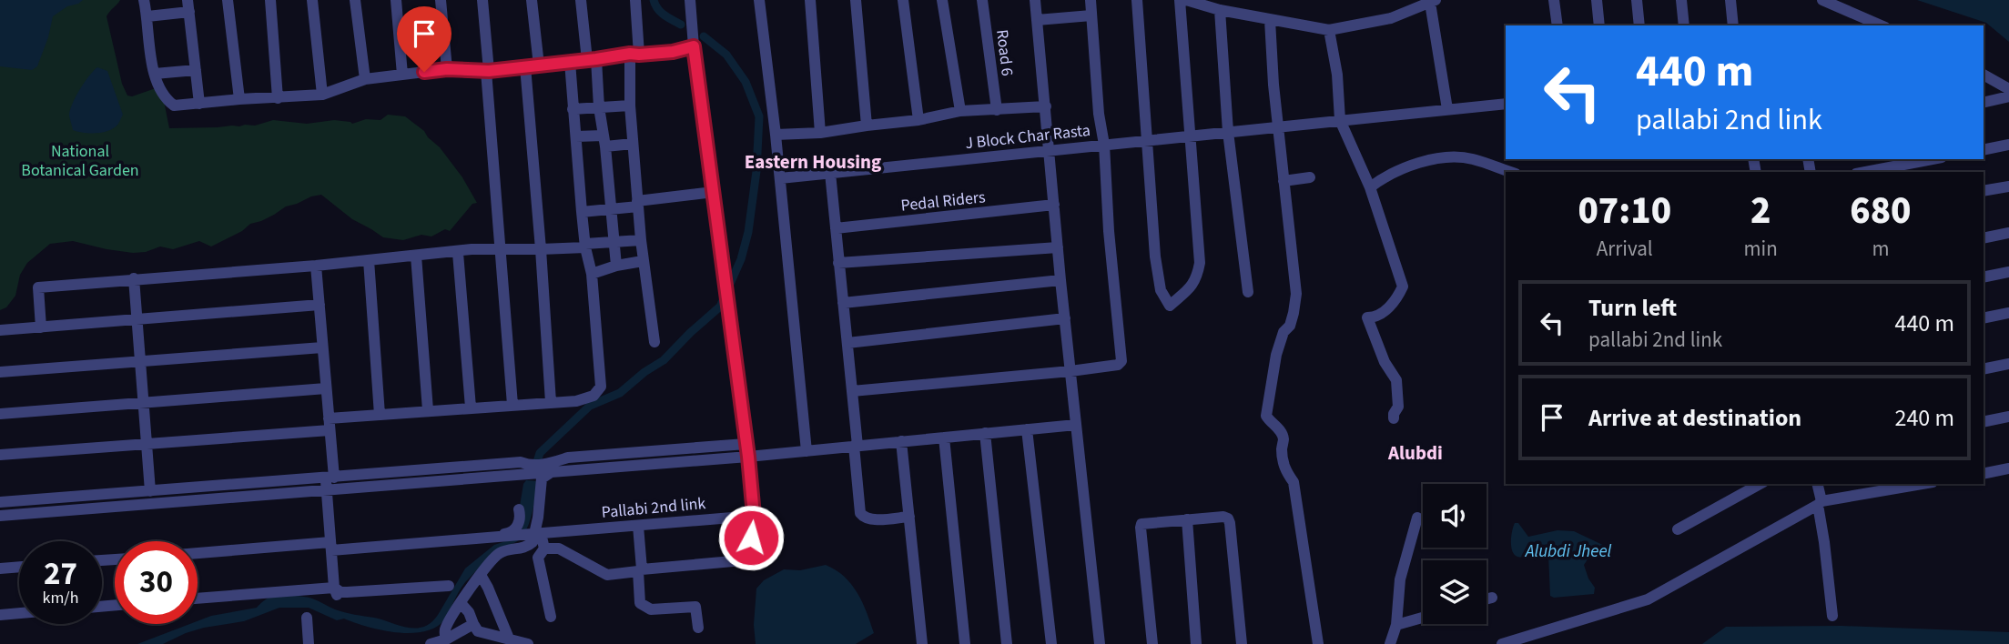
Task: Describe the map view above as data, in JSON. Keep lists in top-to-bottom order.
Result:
{
  "streets": {
    "street": [
      "Road 6",
      "J Block Char Rasta",
      "Pedal Riders",
      "Pallabi 2nd link"
    ]
  },
  "crossings": [
    ["Road 6", "J Block Char Rasta"]
  ],
  "districts": ["Eastern Housing", "Alubdi"],
  "water": ["Alubdi Jheel"],
  "parks": ["National Botanical Garden"],
  "page": {
    "turn": ["440 m", "pallabi 2nd link"],
    "eta": [
      "07:10",
      "Arrival",
      "2",
      "min",
      "680",
      "m"
    ],
    "list": [
      {
        "name": "Turn left",
        "note": "pallabi 2nd link",
        "value": "440 m"
      },
      {
        "name": "Arrive at destination",
        "value": "240 m"
      }
    ],
    "speed": "27 km/h",
    "limit": "30"
  }
}
